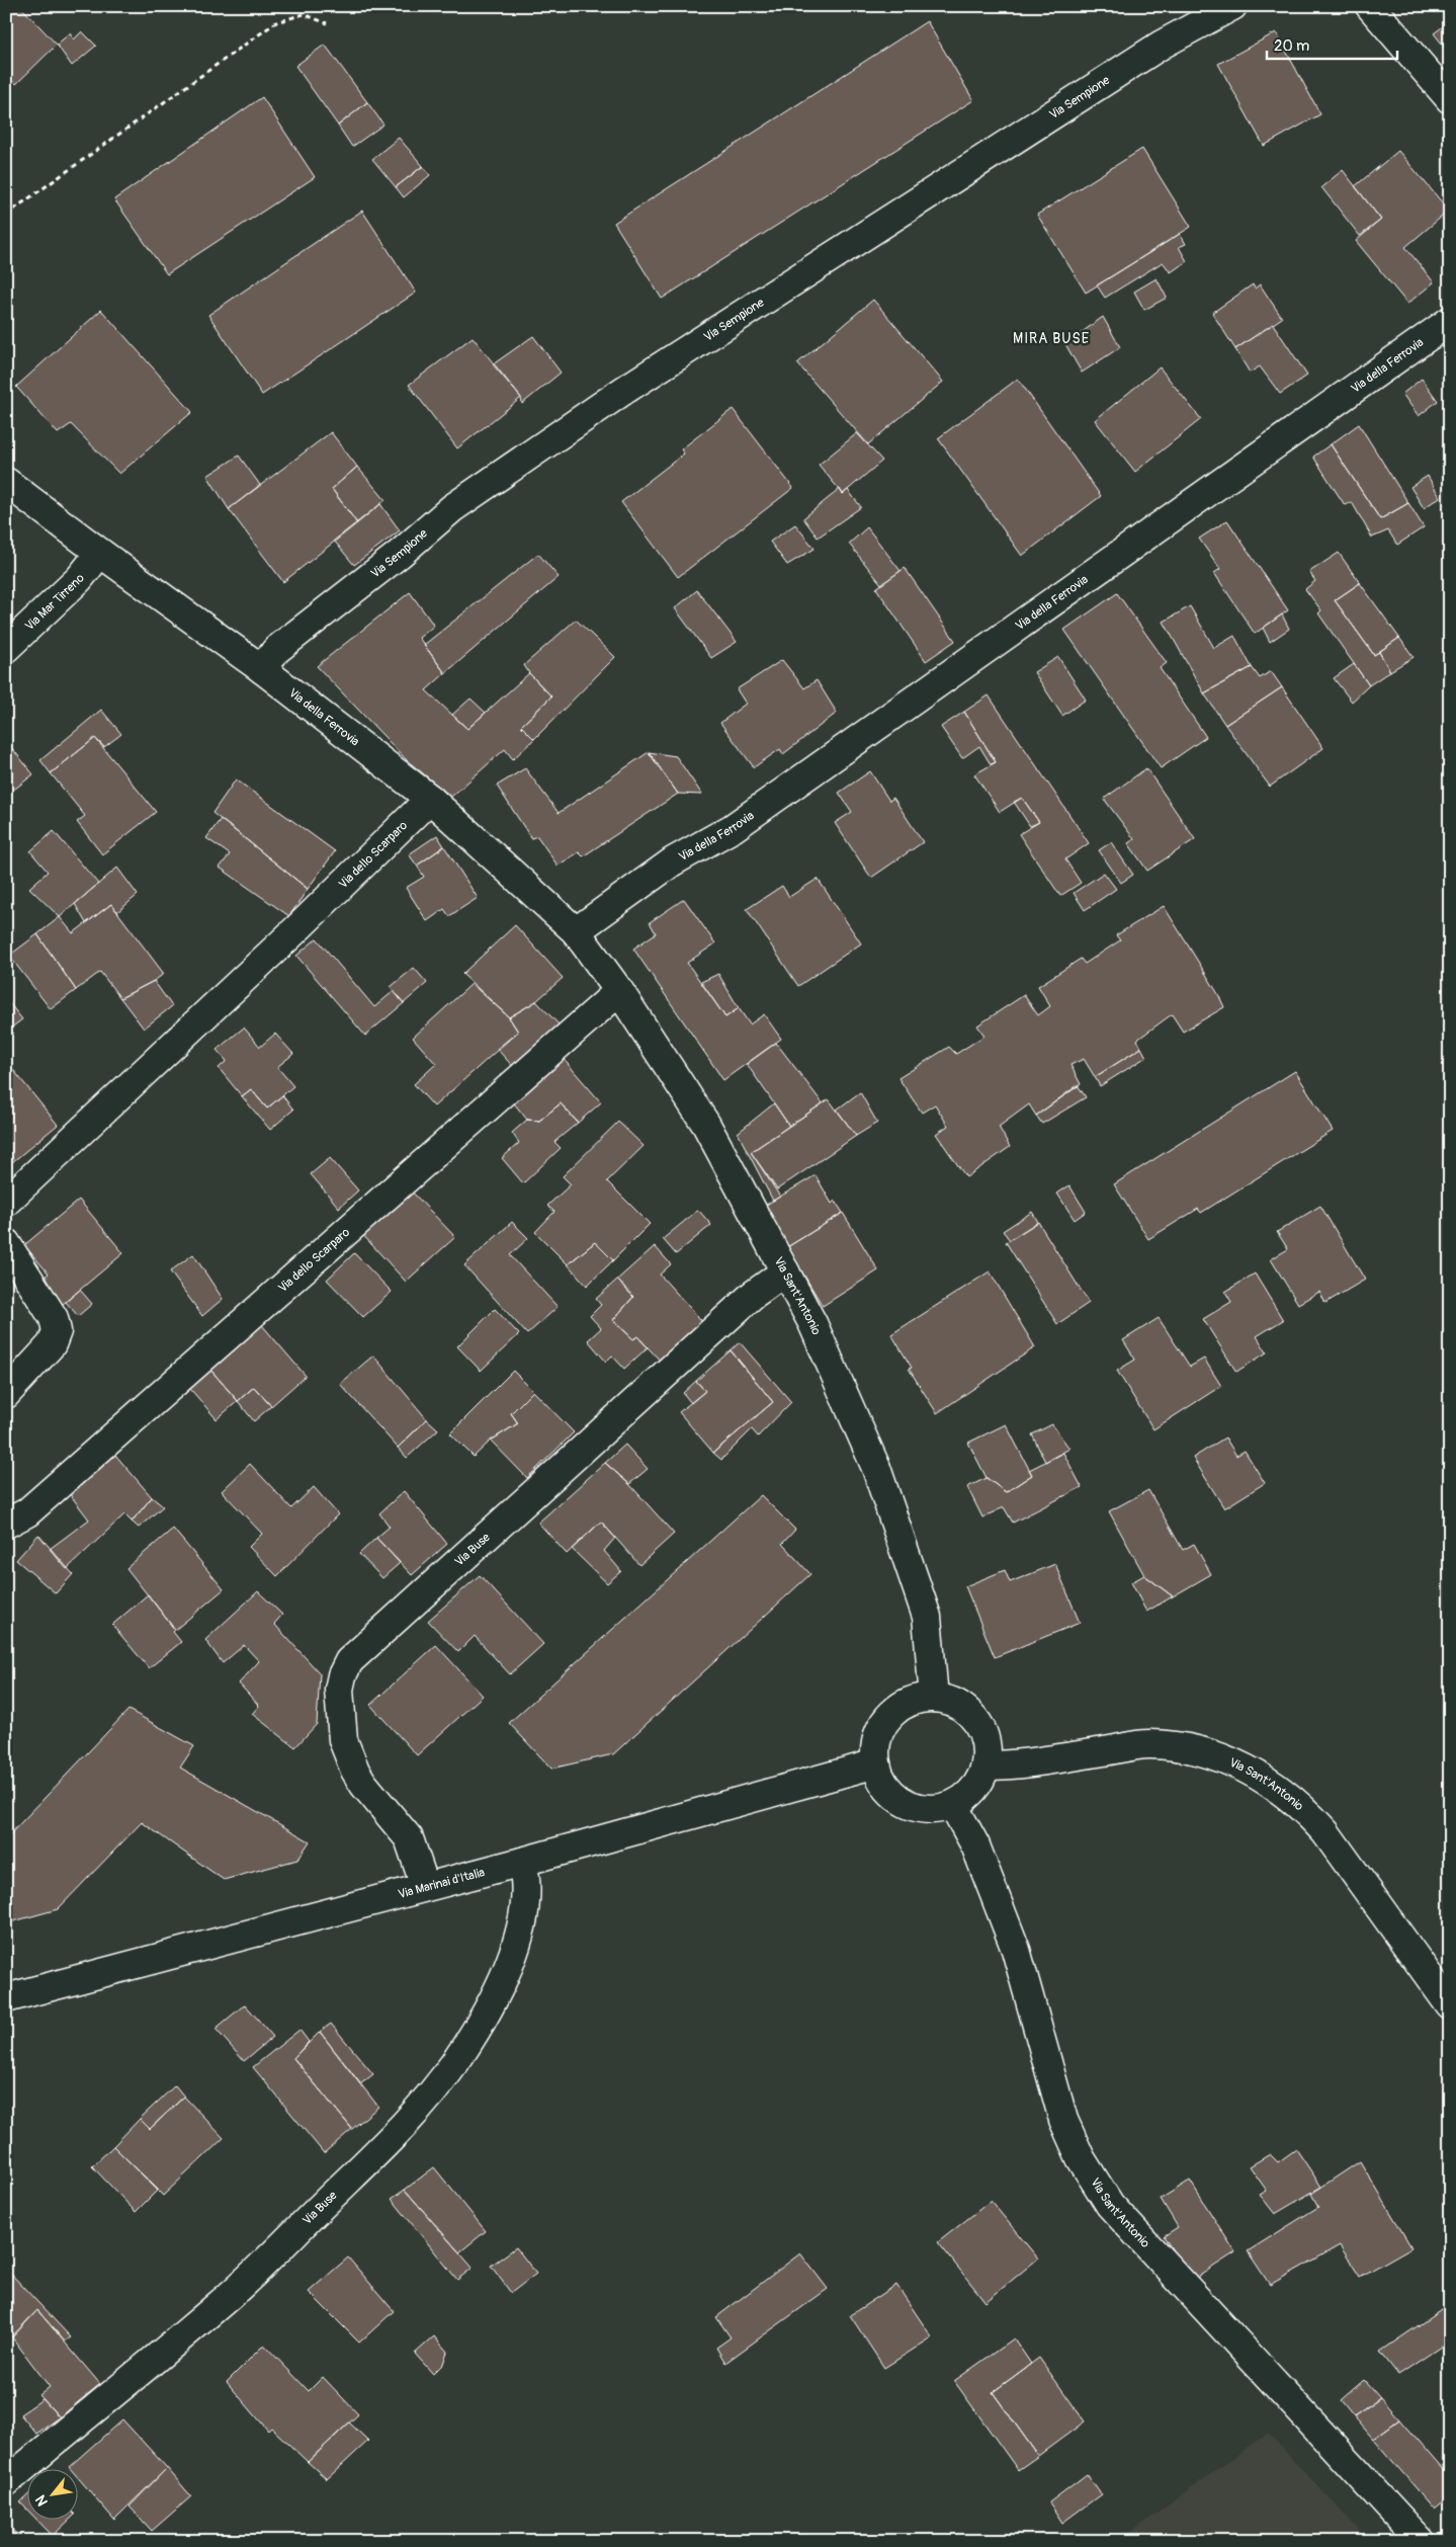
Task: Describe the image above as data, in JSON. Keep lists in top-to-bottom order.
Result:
{
  "streets": {
    "street": [
      "Via Sempione",
      "Via della Ferrovia",
      "Via Mar Tirreno",
      "Via dello Scarparo",
      "Via Sant'Antonio",
      "Via Buse",
      "Via Marinai d'Italia"
    ]
  },
  "crossings": [
    ["Via Sempione", "Via della Ferrovia"],
    ["Via della Ferrovia", "Via Mar Tirreno"],
    ["Via della Ferrovia", "Via dello Scarparo"],
    ["Via della Ferrovia", "Via Sant'Antonio"],
    ["Via dello Scarparo", "Via Sant'Antonio"],
    ["Via Sant'Antonio", "Via Buse"],
    ["Via Sant'Antonio", "Via Marinai d'Italia"],
    ["Via Buse", "Via Marinai d'Italia"]
  ],
  "districts": ["MIRA BUSE"],
  "scale_bar": "20 m",
  "north": "bottom left"
}
